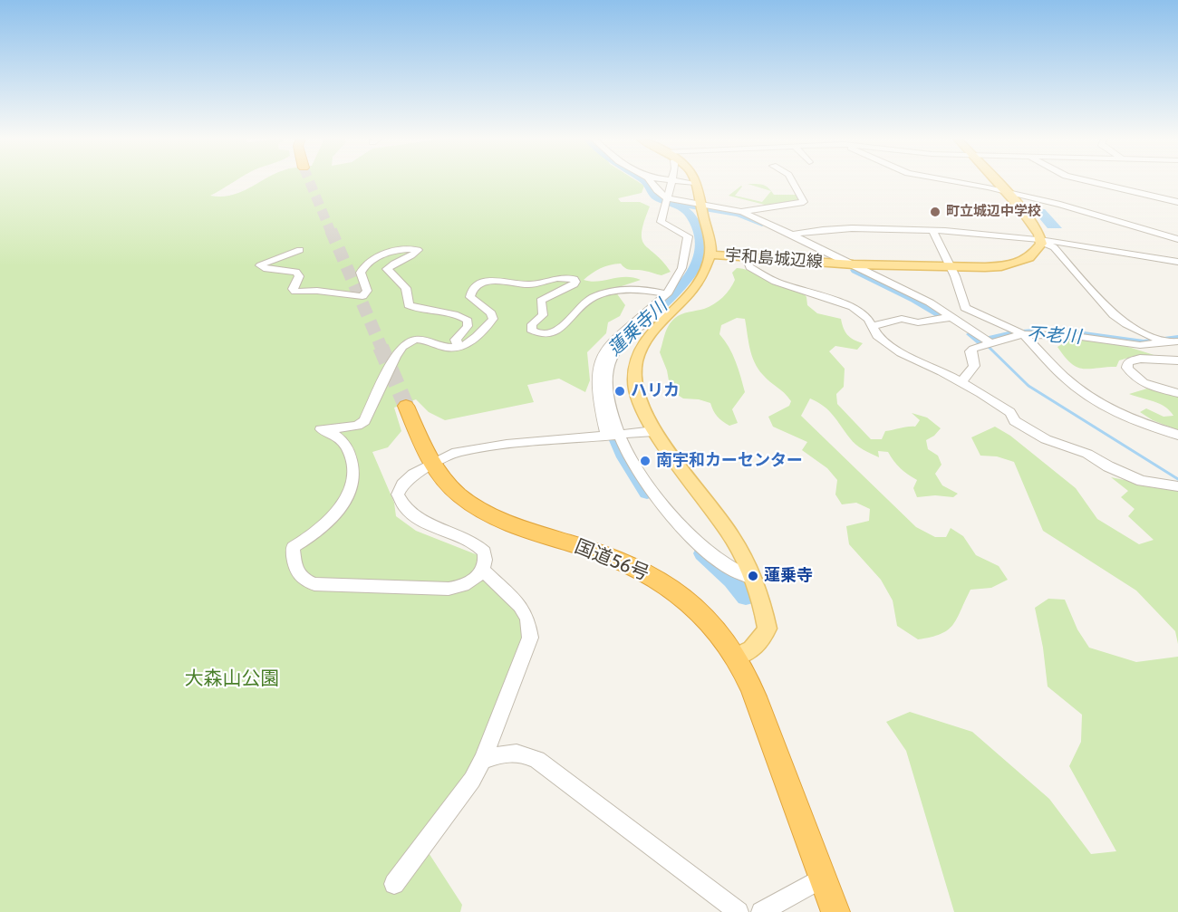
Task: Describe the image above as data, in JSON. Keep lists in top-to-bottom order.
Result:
{
  "streets": {
    "highway": ["国道56号"],
    "main road": ["宇和島城辺線"]
  },
  "crossings": [
    ["宇和島城辺線", "国道56号"]
  ],
  "water": ["蓮乗寺川", "不老川"],
  "parks": ["大森山公園"],
  "places": [
    "町立城辺中学校",
    "ハリカ",
    "南宇和カーセンター",
    "蓮乗寺"
  ]
}
